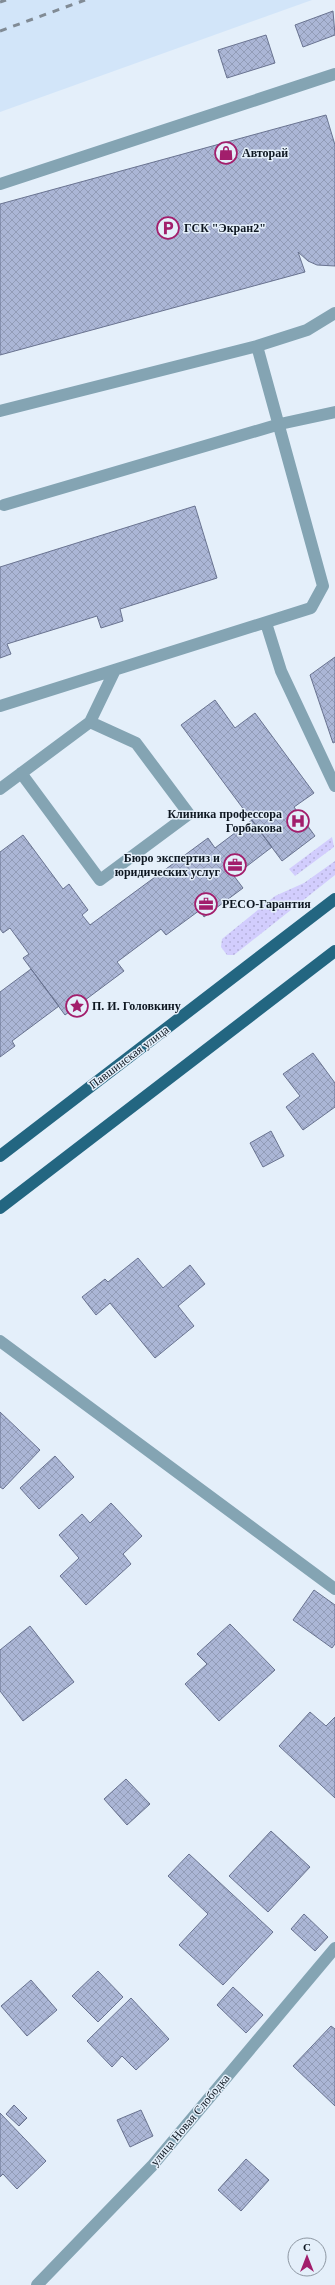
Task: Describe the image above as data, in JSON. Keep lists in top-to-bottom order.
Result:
{
  "streets": {
    "main road": ["Павшинская улица"],
    "street": ["улица Новая Слободка"]
  },
  "places": {
    "shop": ["Авторай"],
    "parking": ["ГСК \"Экран2\""],
    "hospital": ["Клиника профессора Горбакова"],
    "office": ["Бюро экспертиз и юридических услуг", "РЕСО-Гарантия"],
    "place": ["П. И. Головкину"]
  },
  "north": "top"
}
